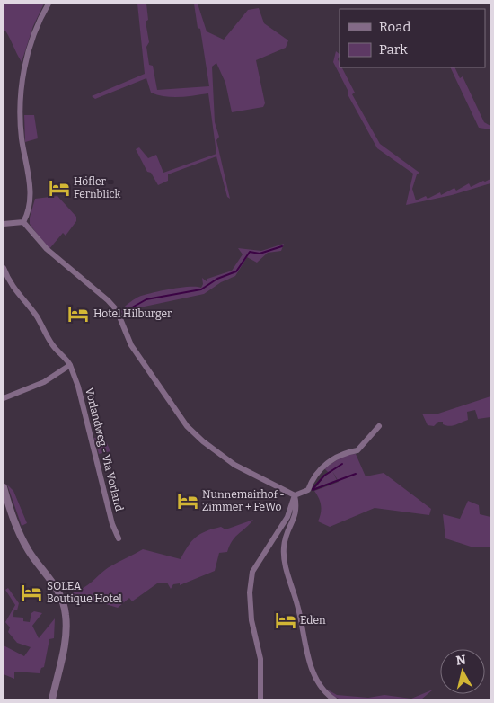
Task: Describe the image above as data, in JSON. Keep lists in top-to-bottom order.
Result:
{
  "streets": {
    "street": ["Vorlandweg - Via Vorland"]
  },
  "places": {
    "hotel": [
      "Höfler - Fernblick",
      "Hotel Hilburger",
      "Nunnemairhof - Zimmer + FeWo",
      "SOLEA Boutique Hotel",
      "Eden"
    ]
  },
  "legend": ["Road", "Park"],
  "north": "top"
}
